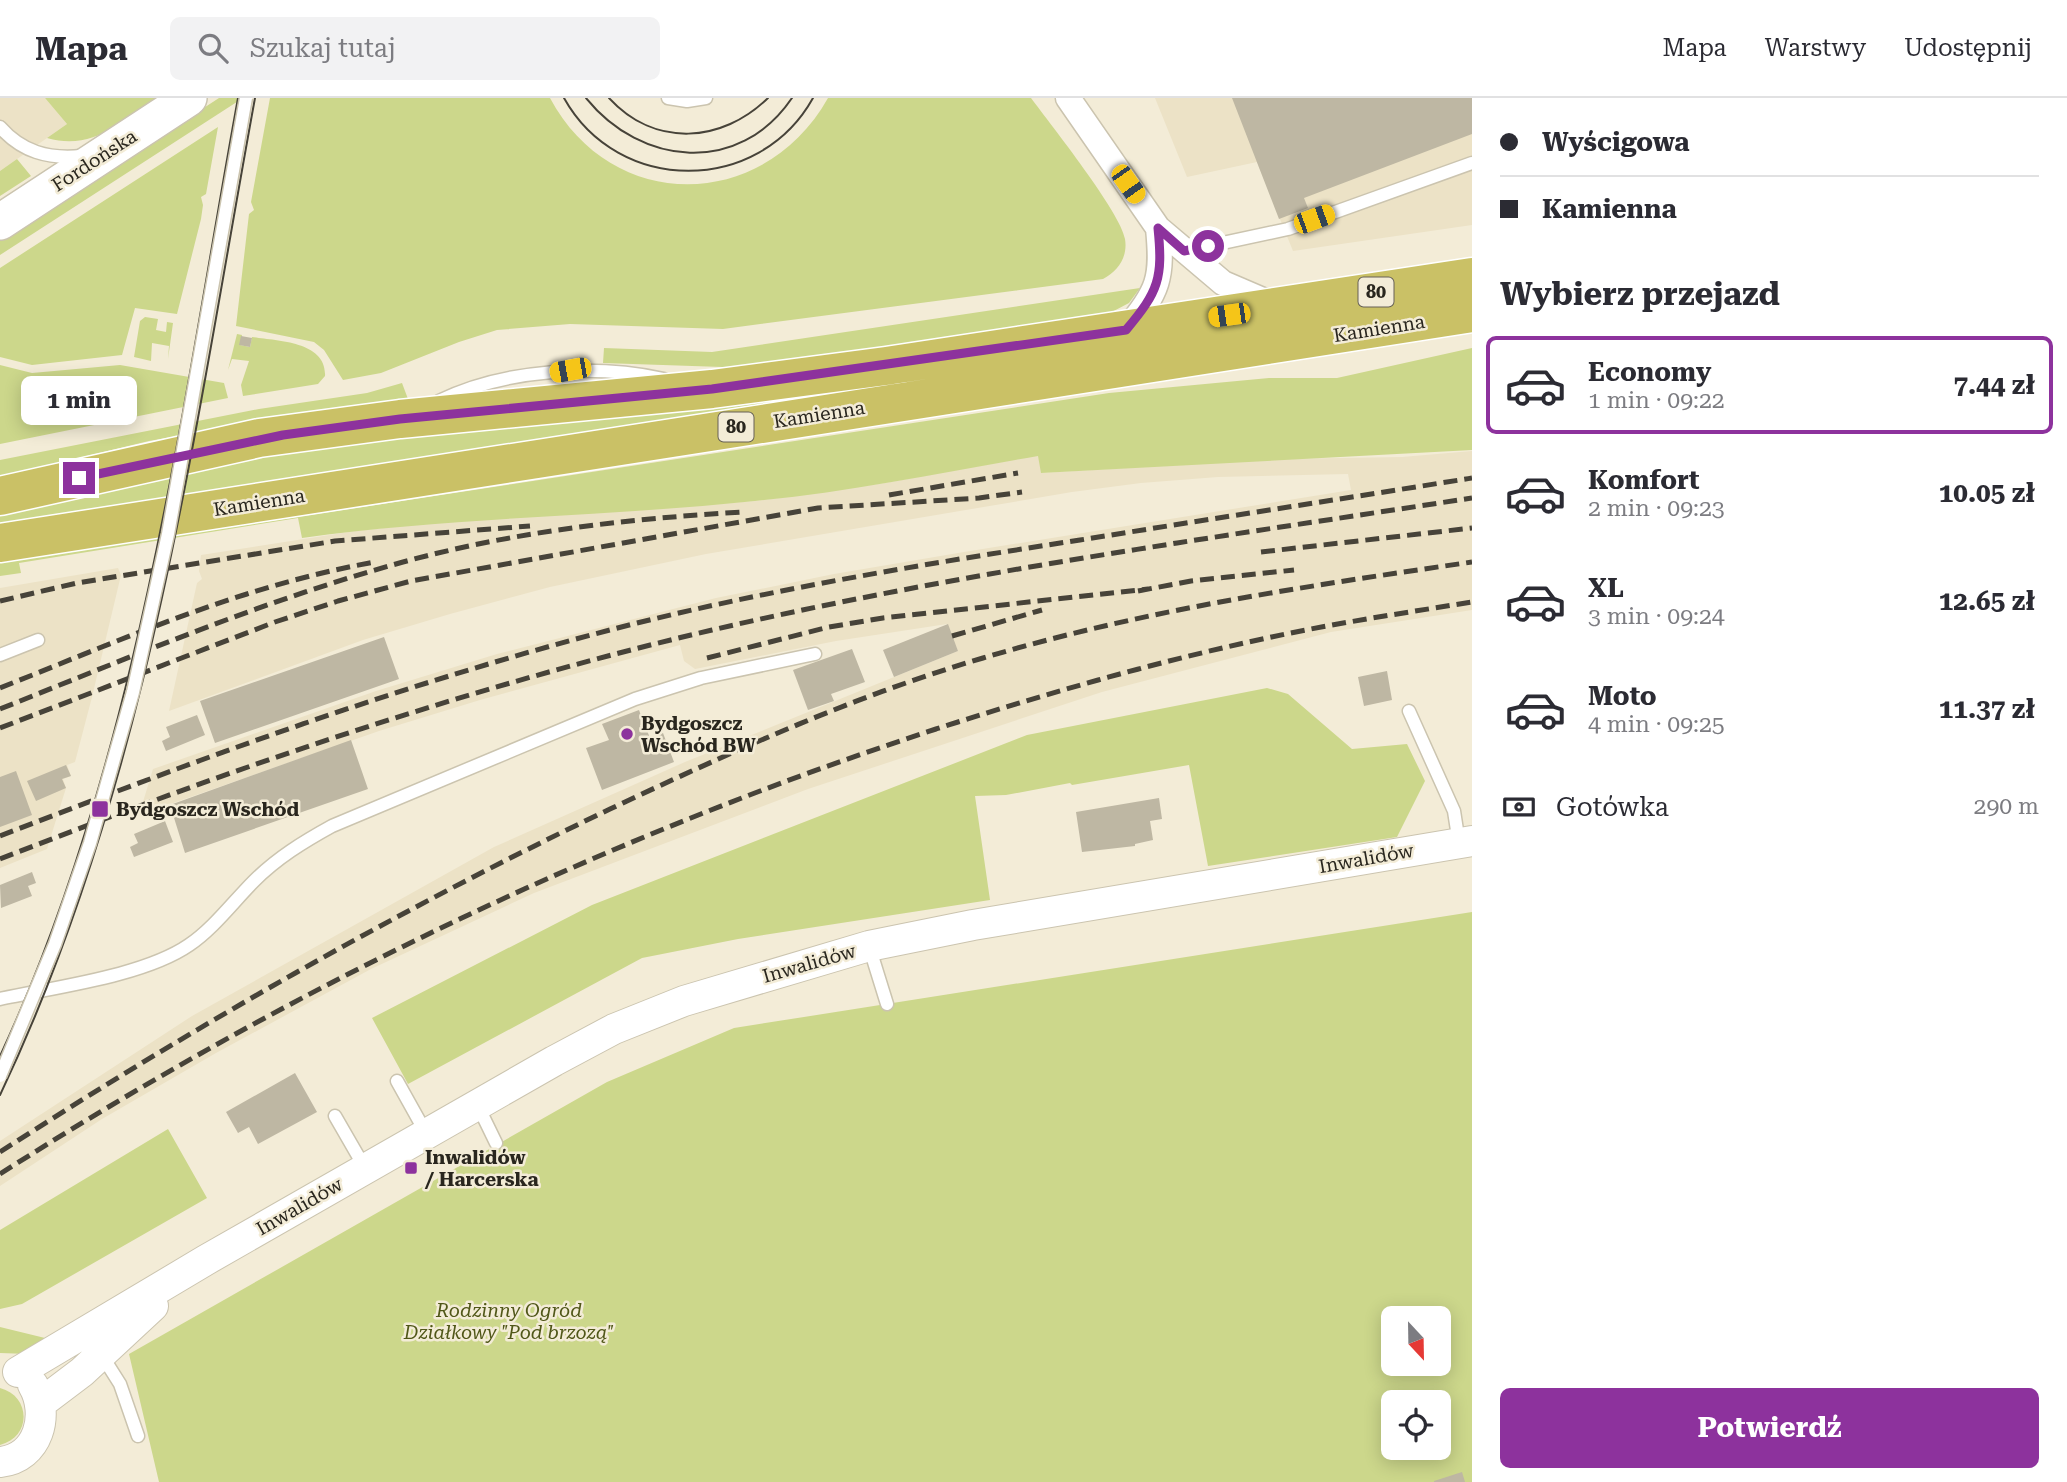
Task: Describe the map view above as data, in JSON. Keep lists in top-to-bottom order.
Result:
{
  "streets": {
    "main road": ["Fordońska", "80", "Kamienna"],
    "street": ["Inwalidów"]
  },
  "parks": ["Rodzinny Ogród Działkowy \"Pod brzozą\""],
  "places": {
    "other": ["Bydgoszcz Wschód BW"],
    "transit": ["Bydgoszcz Wschód", "Inwalidów / Harcerska"]
  },
  "north": "bottom",
  "page": {
    "header": "Mapa",
    "search": "Szukaj tutaj",
    "nav": ["Mapa", "Warstwy", "Udostępnij"],
    "banner": ["Wyścigowa", "Kamienna"],
    "heading": "Wybierz przejazd",
    "list": [
      {
        "name": "Economy",
        "note": "1 min · 09:22",
        "value": "7.44 zł"
      },
      {
        "name": "Komfort",
        "note": "2 min · 09:23",
        "value": "10.05 zł"
      },
      {
        "name": "XL",
        "note": "3 min · 09:24",
        "value": "12.65 zł"
      },
      {
        "name": "Moto",
        "note": "4 min · 09:25",
        "value": "11.37 zł"
      }
    ],
    "bubble": "1 min",
    "pay": ["Gotówka", "290 m"],
    "buttons": "Potwierdź"
  }
}
